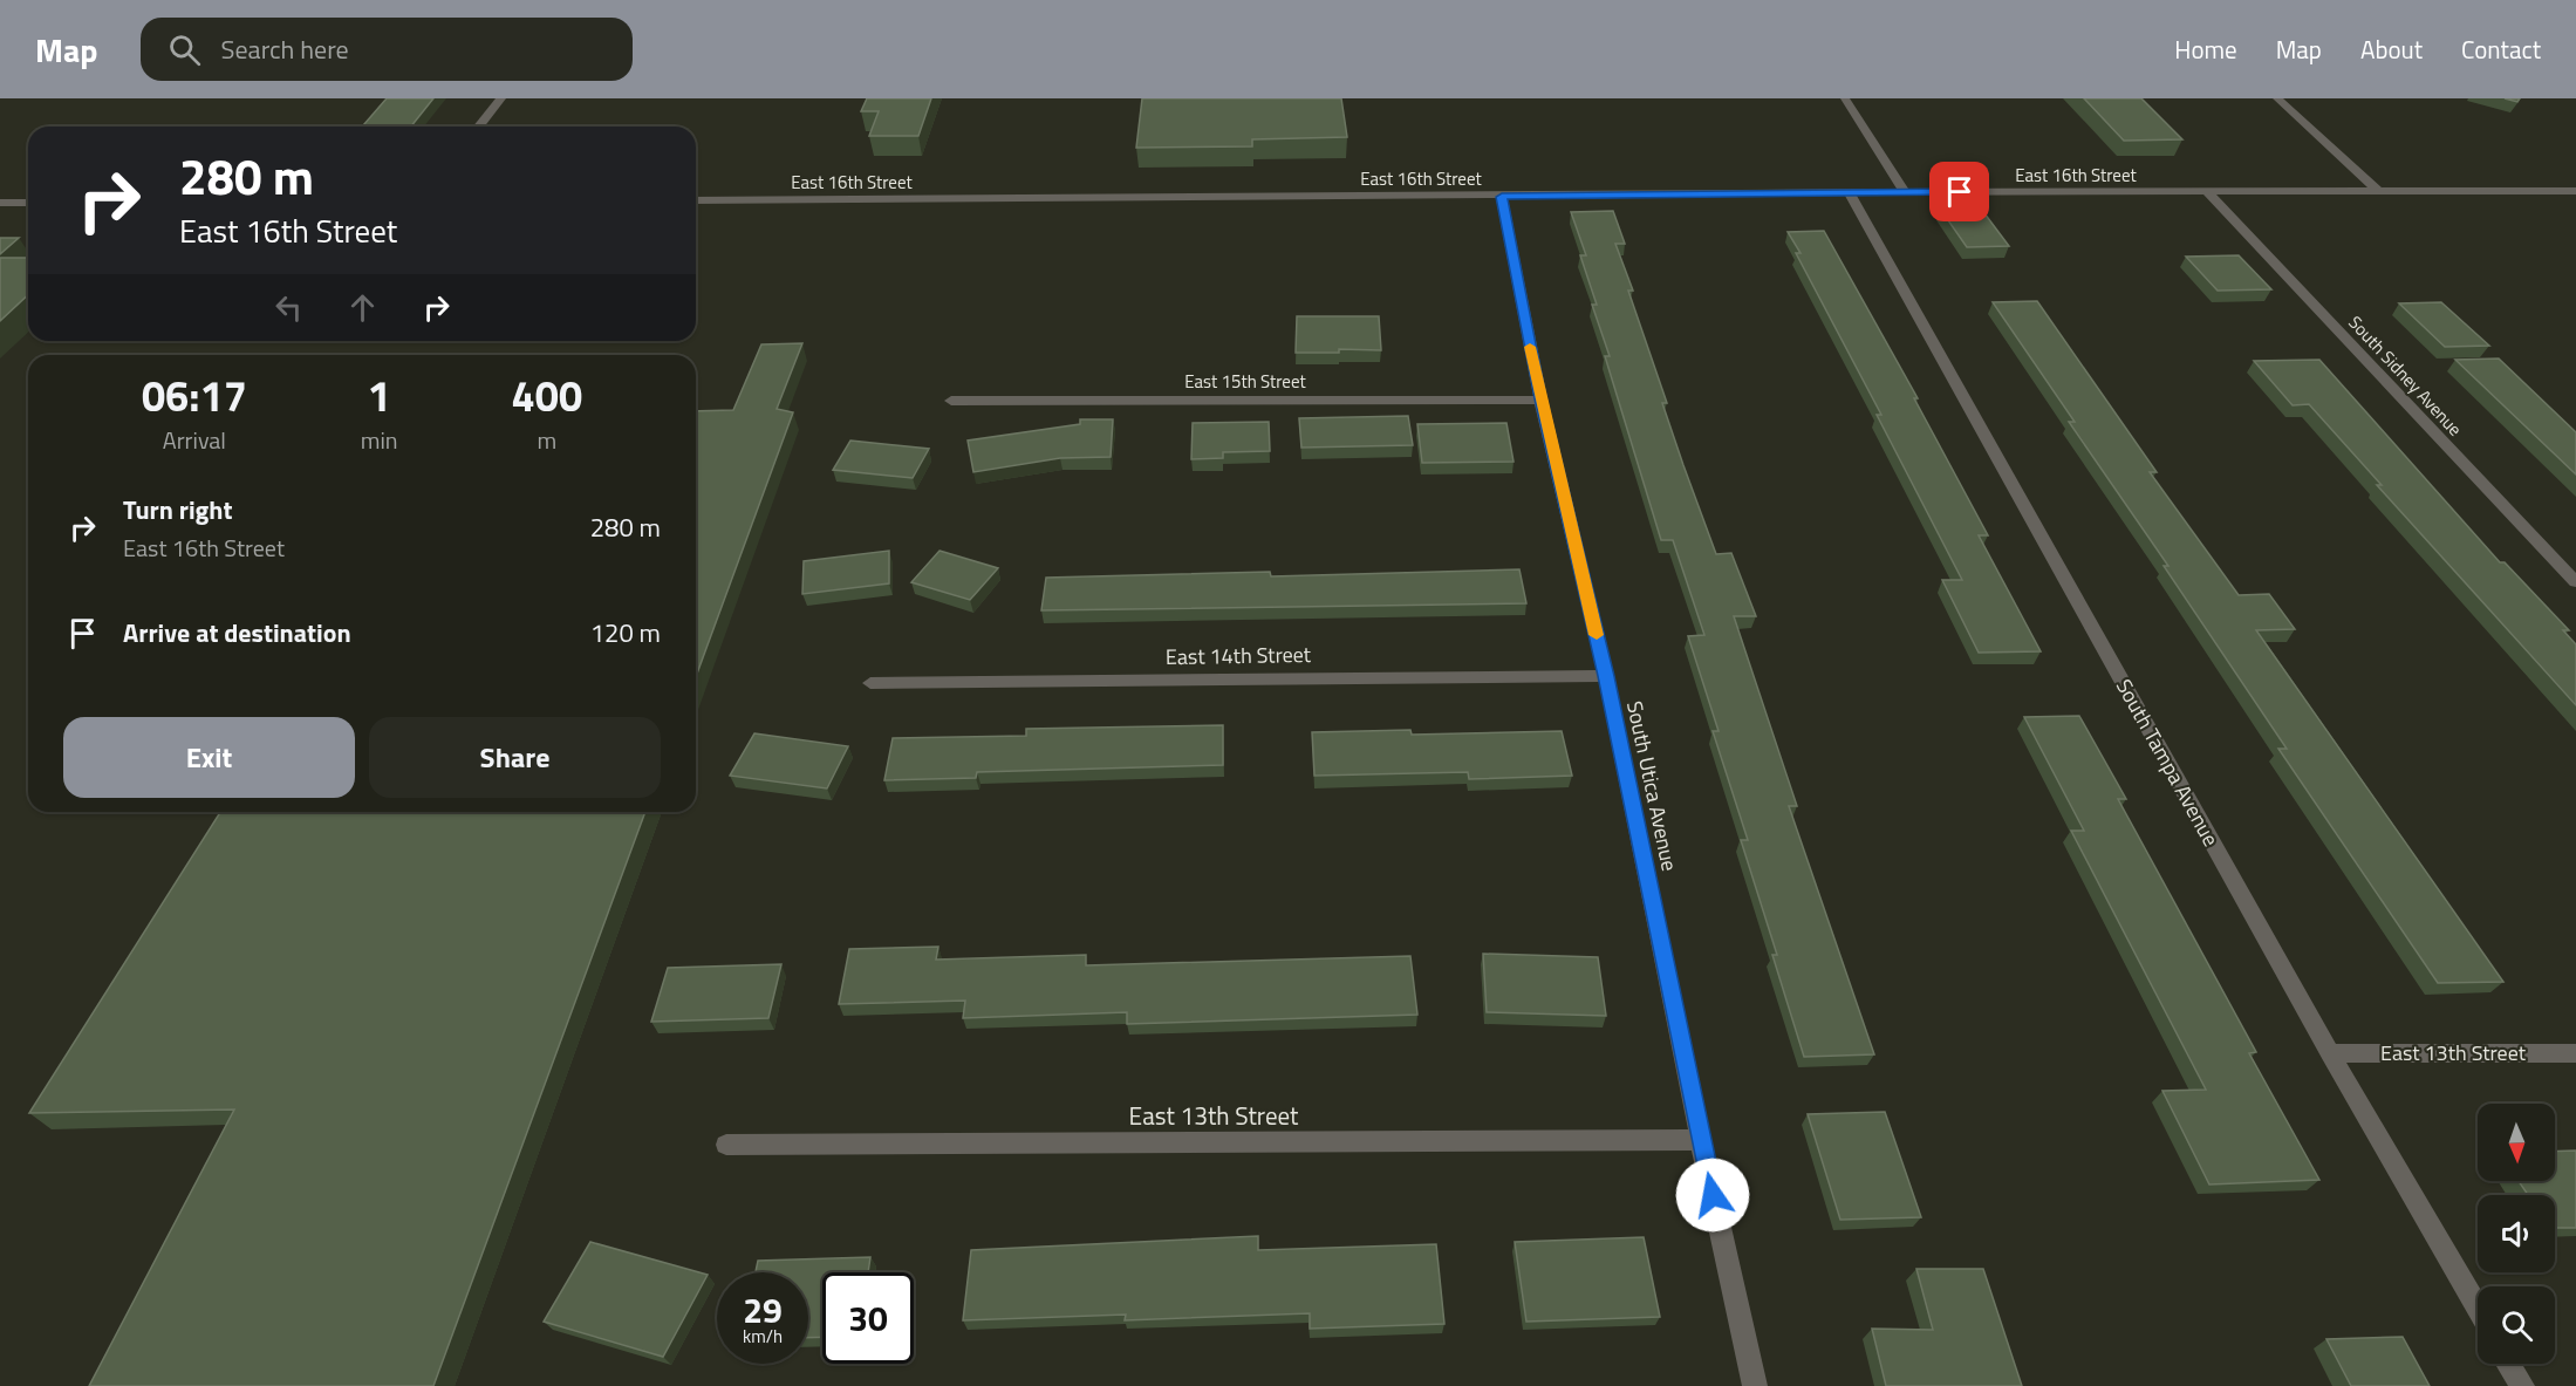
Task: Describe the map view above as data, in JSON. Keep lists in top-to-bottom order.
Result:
{
  "streets": {
    "street": [
      "East 16th Street",
      "South Sidney Avenue",
      "East 15th Street",
      "East 14th Street",
      "South Tampa Avenue",
      "South Utica Avenue",
      "East 13th Street"
    ]
  },
  "crossings": [
    ["East 16th Street", "South Sidney Avenue"],
    ["East 16th Street", "South Tampa Avenue"],
    ["East 16th Street", "South Utica Avenue"],
    ["East 15th Street", "South Utica Avenue"],
    ["East 14th Street", "South Utica Avenue"],
    ["South Tampa Avenue", "East 13th Street"],
    ["South Utica Avenue", "East 13th Street"]
  ],
  "north": "bottom",
  "page": {
    "header": "Map",
    "search": "Search here",
    "nav": [
      "Home",
      "Map",
      "About",
      "Contact"
    ],
    "turn": ["280 m", "East 16th Street"],
    "eta": [
      "06:17",
      "Arrival",
      "1",
      "min",
      "400",
      "m"
    ],
    "list": [
      {
        "name": "Turn right",
        "note": "East 16th Street",
        "value": "280 m"
      },
      {
        "name": "Arrive at destination",
        "value": "120 m"
      }
    ],
    "buttons": ["Exit", "Share"],
    "speed": "29 km/h",
    "limit": "30"
  }
}
